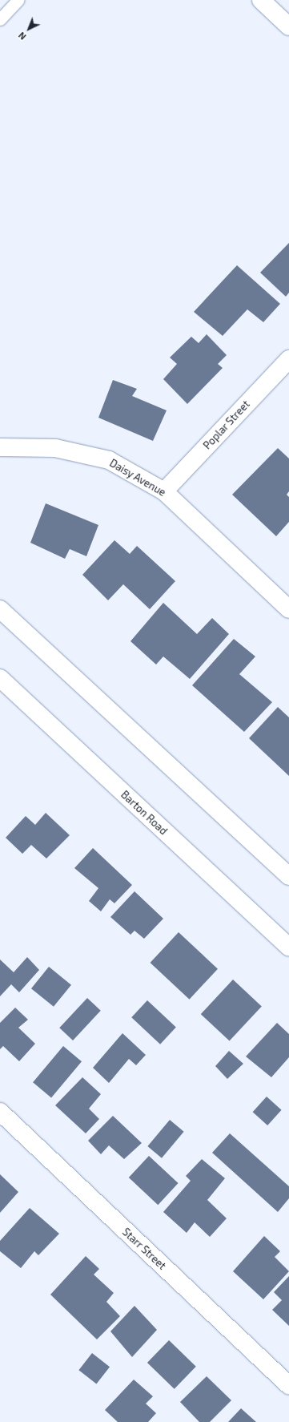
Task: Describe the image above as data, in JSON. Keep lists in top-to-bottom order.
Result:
{
  "streets": {
    "street": [
      "Poplar Street",
      "Daisy Avenue",
      "Barton Road",
      "Starr Street"
    ]
  },
  "crossings": [
    ["Poplar Street", "Daisy Avenue"]
  ],
  "north": "bottom left"
}
